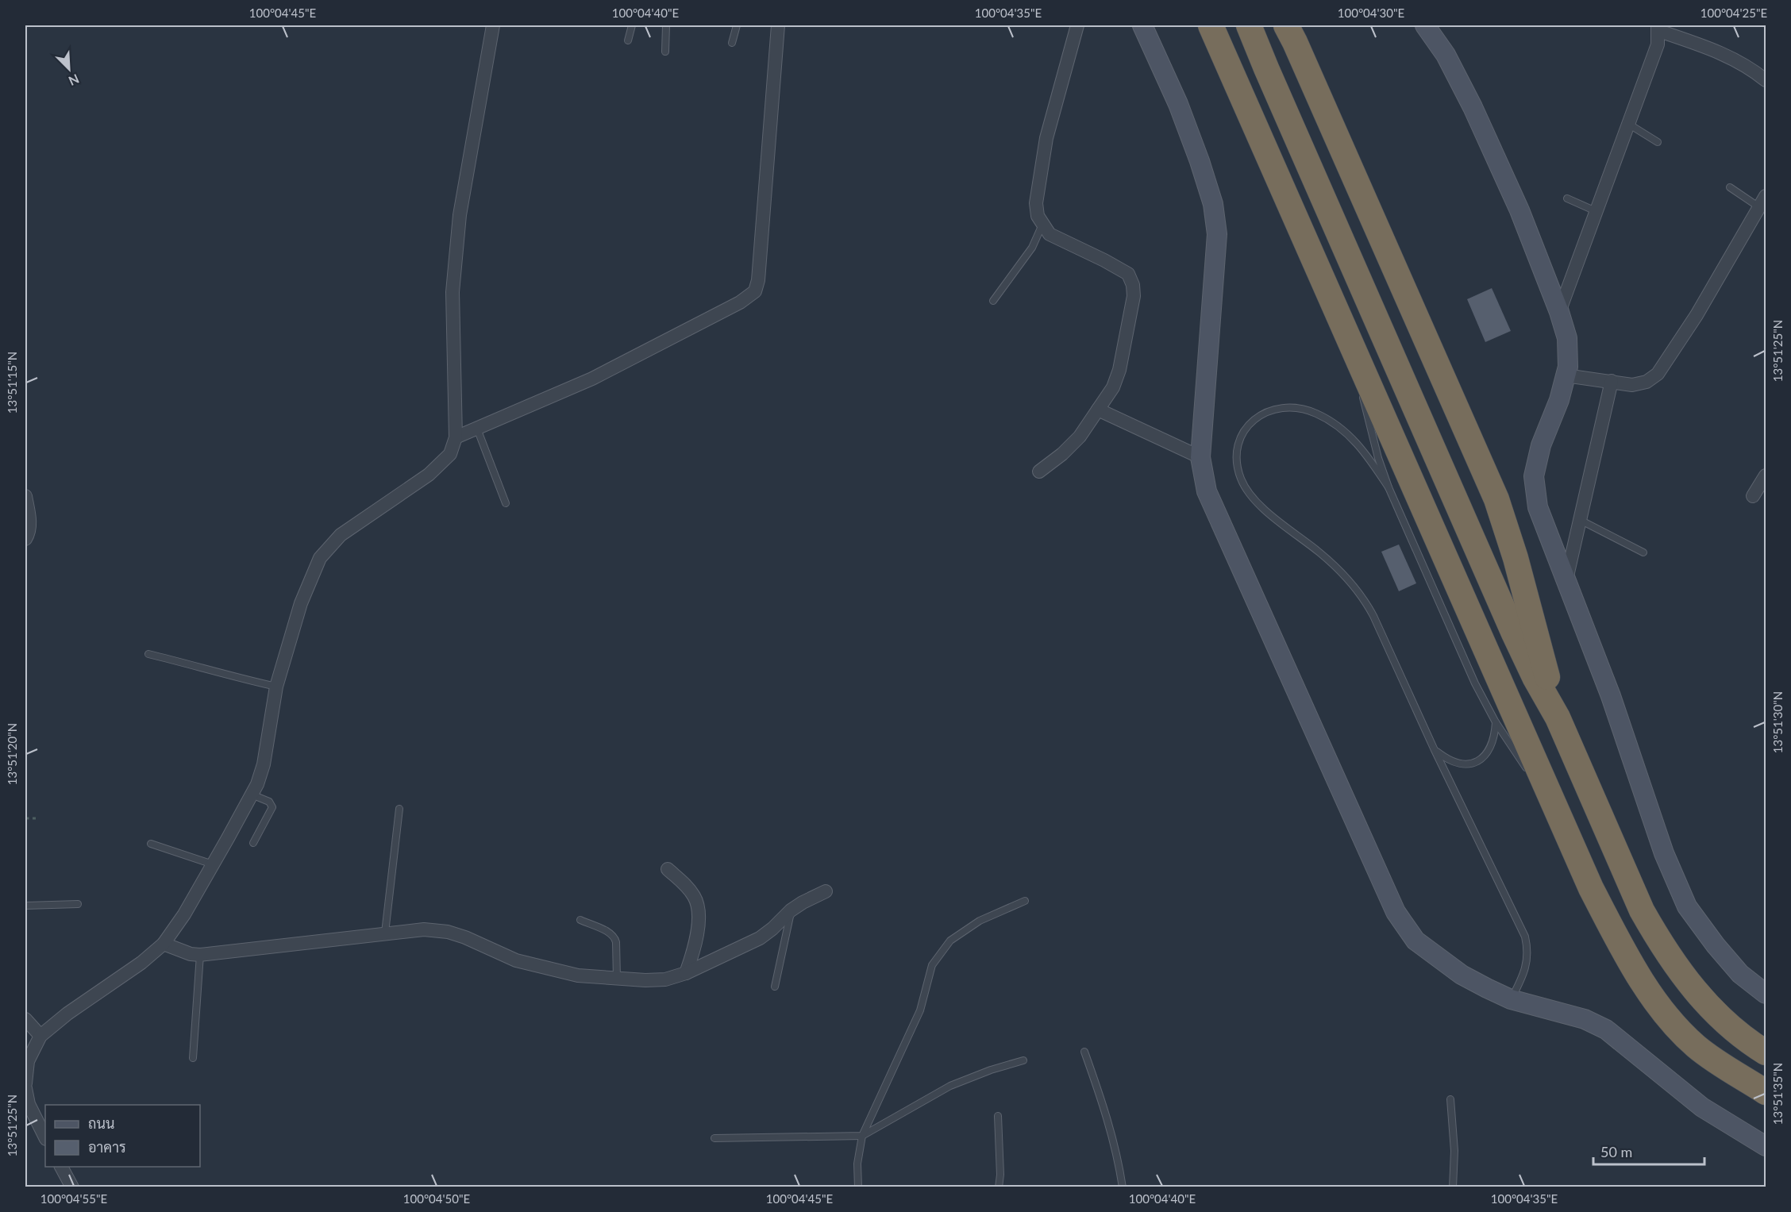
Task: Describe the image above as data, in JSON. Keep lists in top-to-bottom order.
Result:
{
  "legend": ["ถนน", "อาคาร"],
  "scale_bar": "50 m",
  "north": "bottom right",
  "coordinates": [
    "100°04'45\"E",
    "100°04'40\"E",
    "100°04'35\"E",
    "100°04'30\"E",
    "100°04'25\"E",
    "13°51'25\"N",
    "13°51'15\"N",
    "13°51'30\"N",
    "13°51'20\"N",
    "13°51'35\"N",
    "100°04'55\"E",
    "100°04'50\"E"
  ]
}
